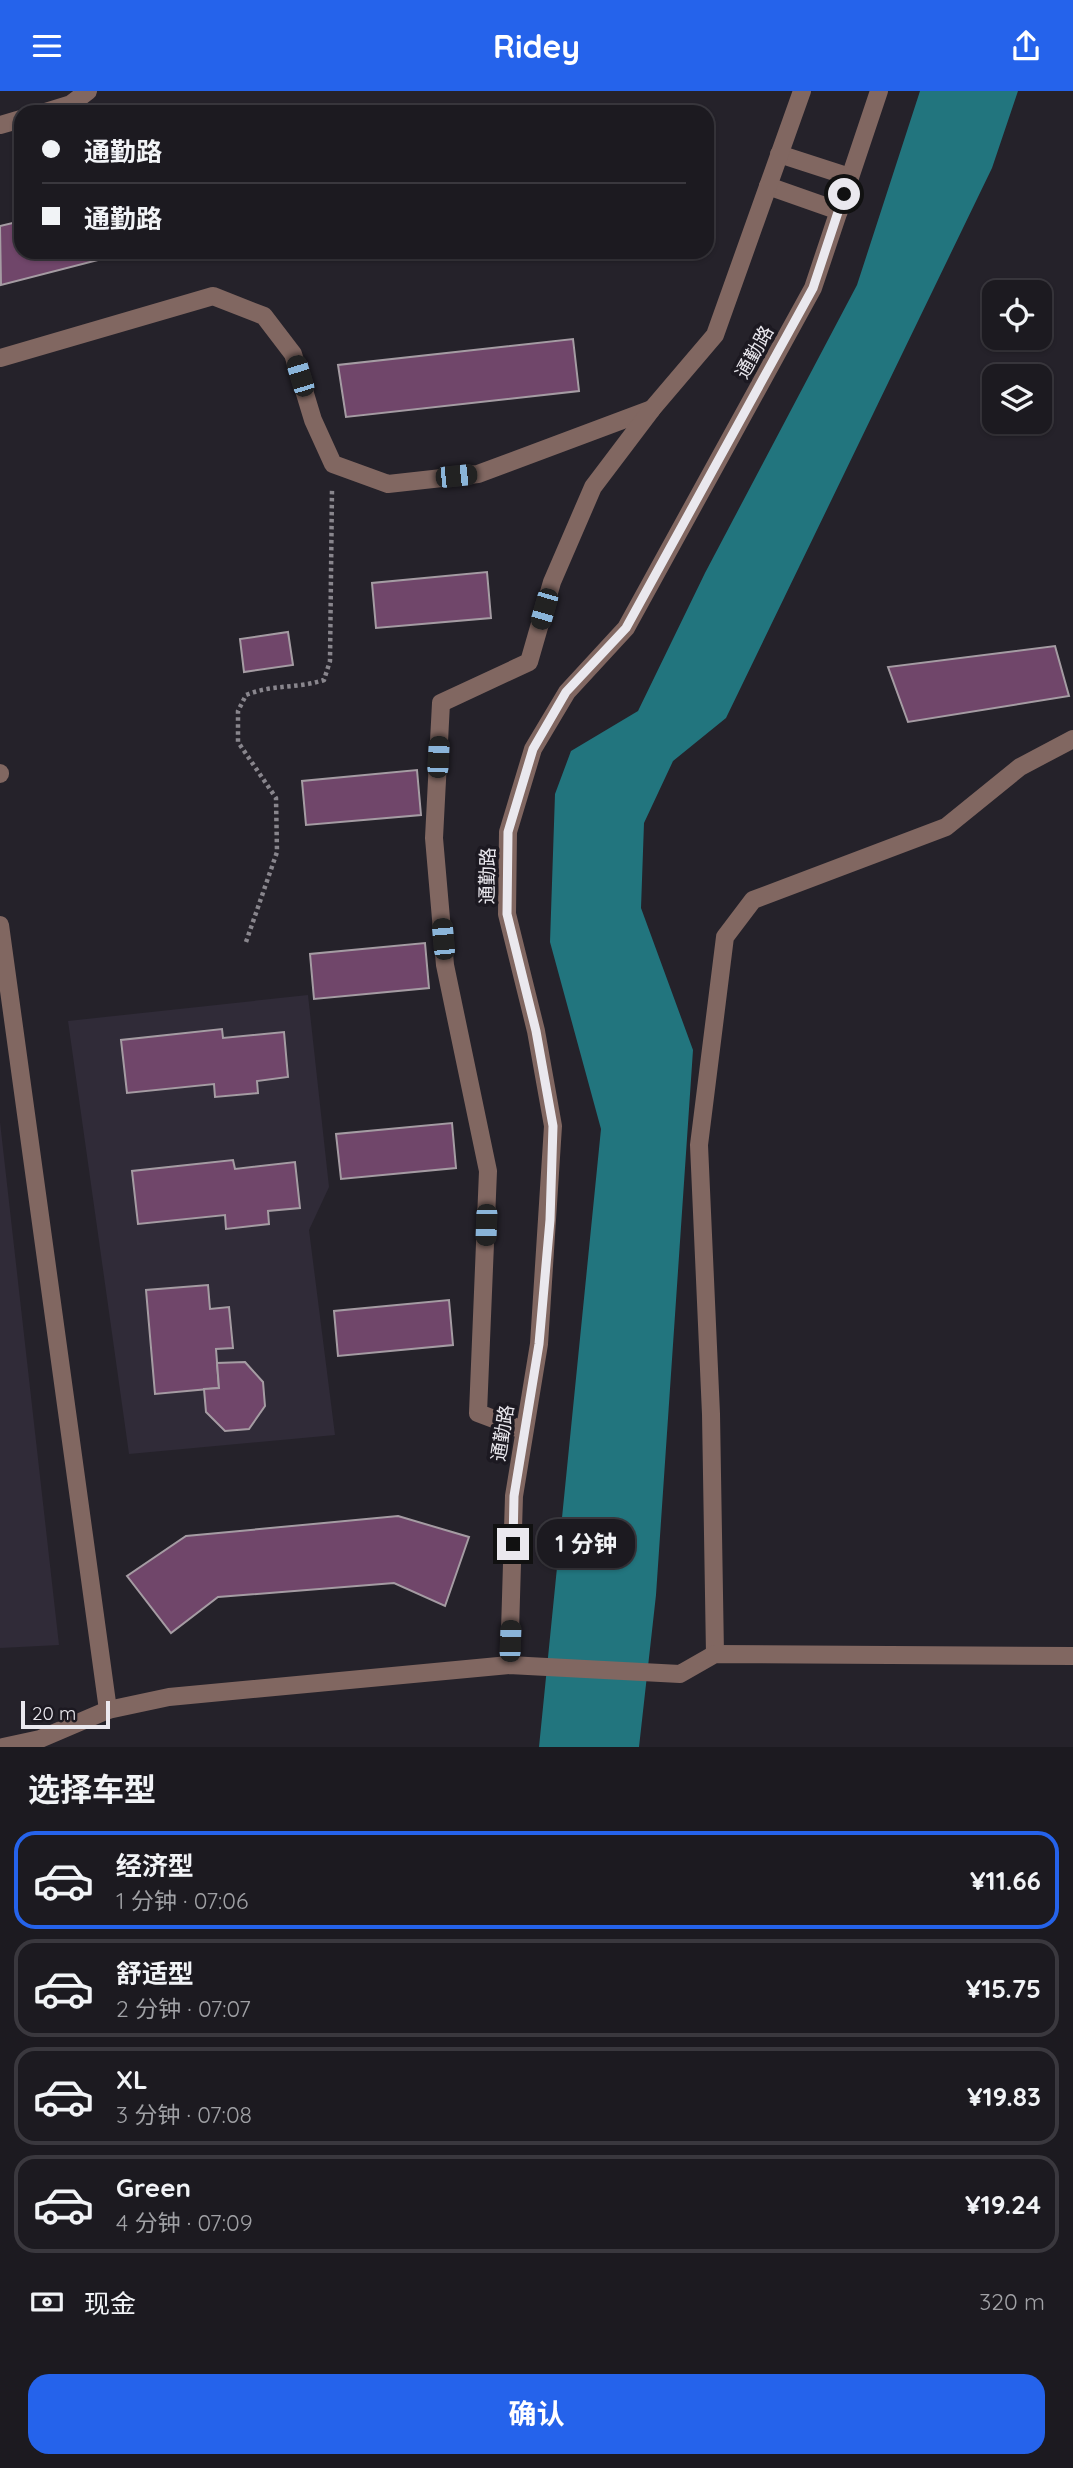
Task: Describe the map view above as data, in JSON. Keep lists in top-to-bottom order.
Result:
{
  "streets": {
    "street": ["通勤路"]
  },
  "scale_bar": "20 m",
  "page": {
    "header": "Ridey",
    "banner": ["通勤路", "通勤路"],
    "bubble": "1 分钟",
    "scale": "20 m",
    "heading": "选择车型",
    "list": [
      {
        "name": "经济型",
        "note": "1 分钟 · 07:06",
        "value": "¥11.66"
      },
      {
        "name": "舒适型",
        "note": "2 分钟 · 07:07",
        "value": "¥15.75"
      },
      {
        "name": "XL",
        "note": "3 分钟 · 07:08",
        "value": "¥19.83"
      },
      {
        "name": "Green",
        "note": "4 分钟 · 07:09",
        "value": "¥19.24"
      }
    ],
    "pay": ["现金", "320 m"],
    "buttons": "确认"
  }
}
